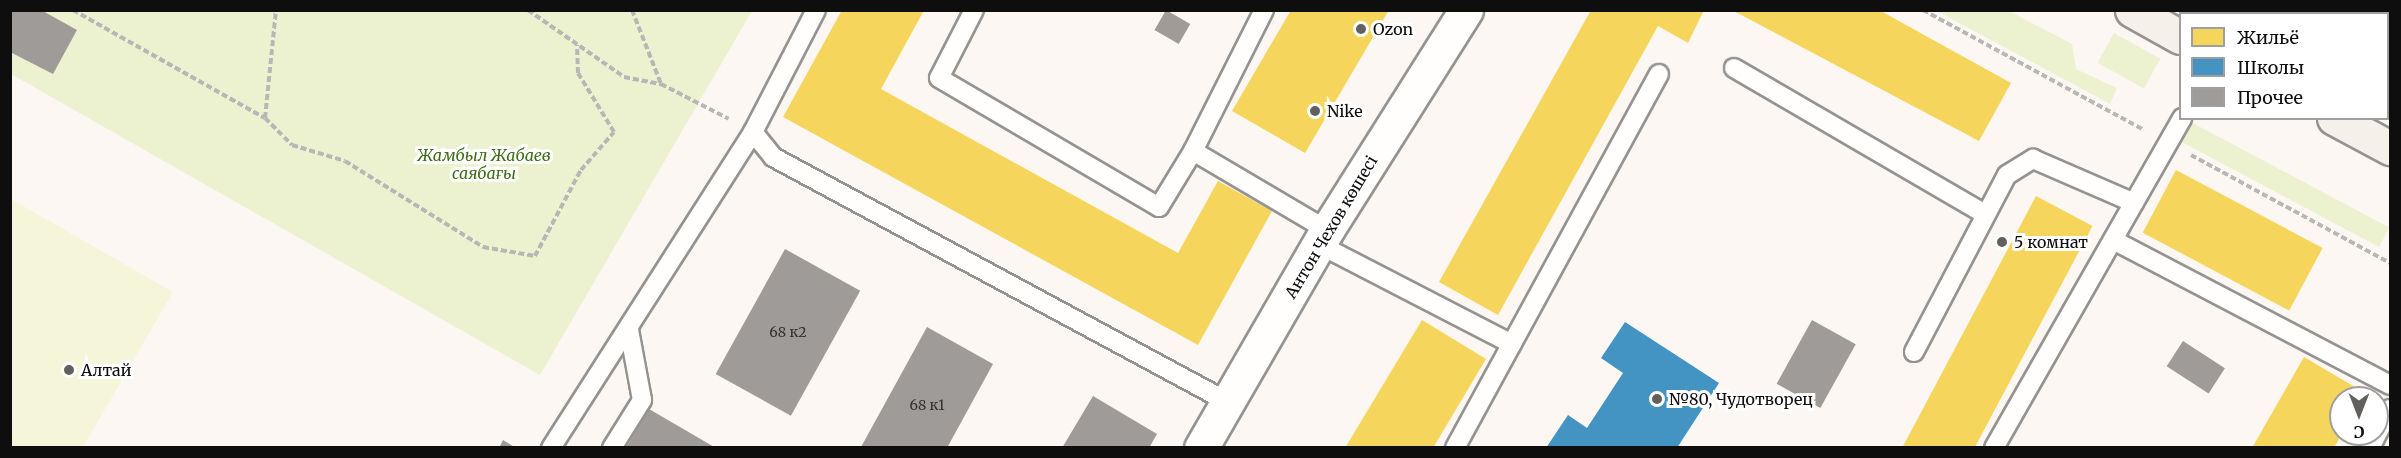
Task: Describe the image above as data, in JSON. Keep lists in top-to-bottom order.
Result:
{
  "streets": {
    "street": ["Антон Чехов көшесі"]
  },
  "parks": ["Жамбыл Жабаев саябағы"],
  "places": [
    "Ozon",
    "Nike",
    "5 комнат",
    "Алтай",
    "№80, Чудотворец"
  ],
  "house_numbers": ["68 к2", "68 к1"],
  "legend": ["Жильё", "Школы", "Прочее"],
  "north": "bottom"
}
